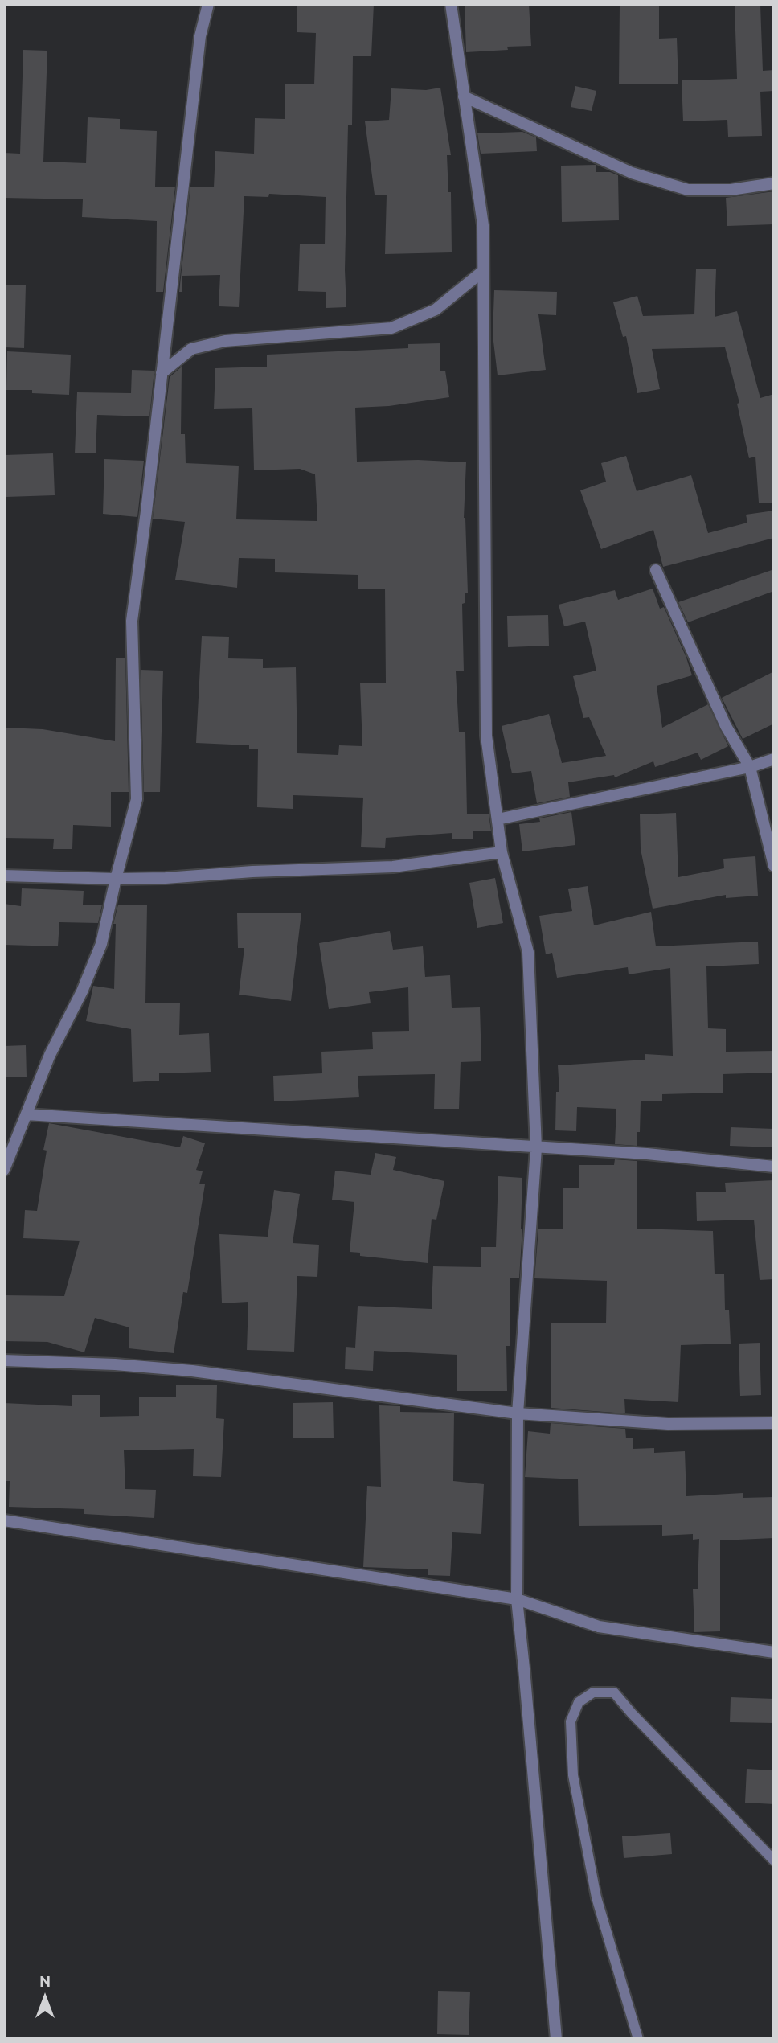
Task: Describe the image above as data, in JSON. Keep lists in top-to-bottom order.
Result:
{
  "north": "top"
}
